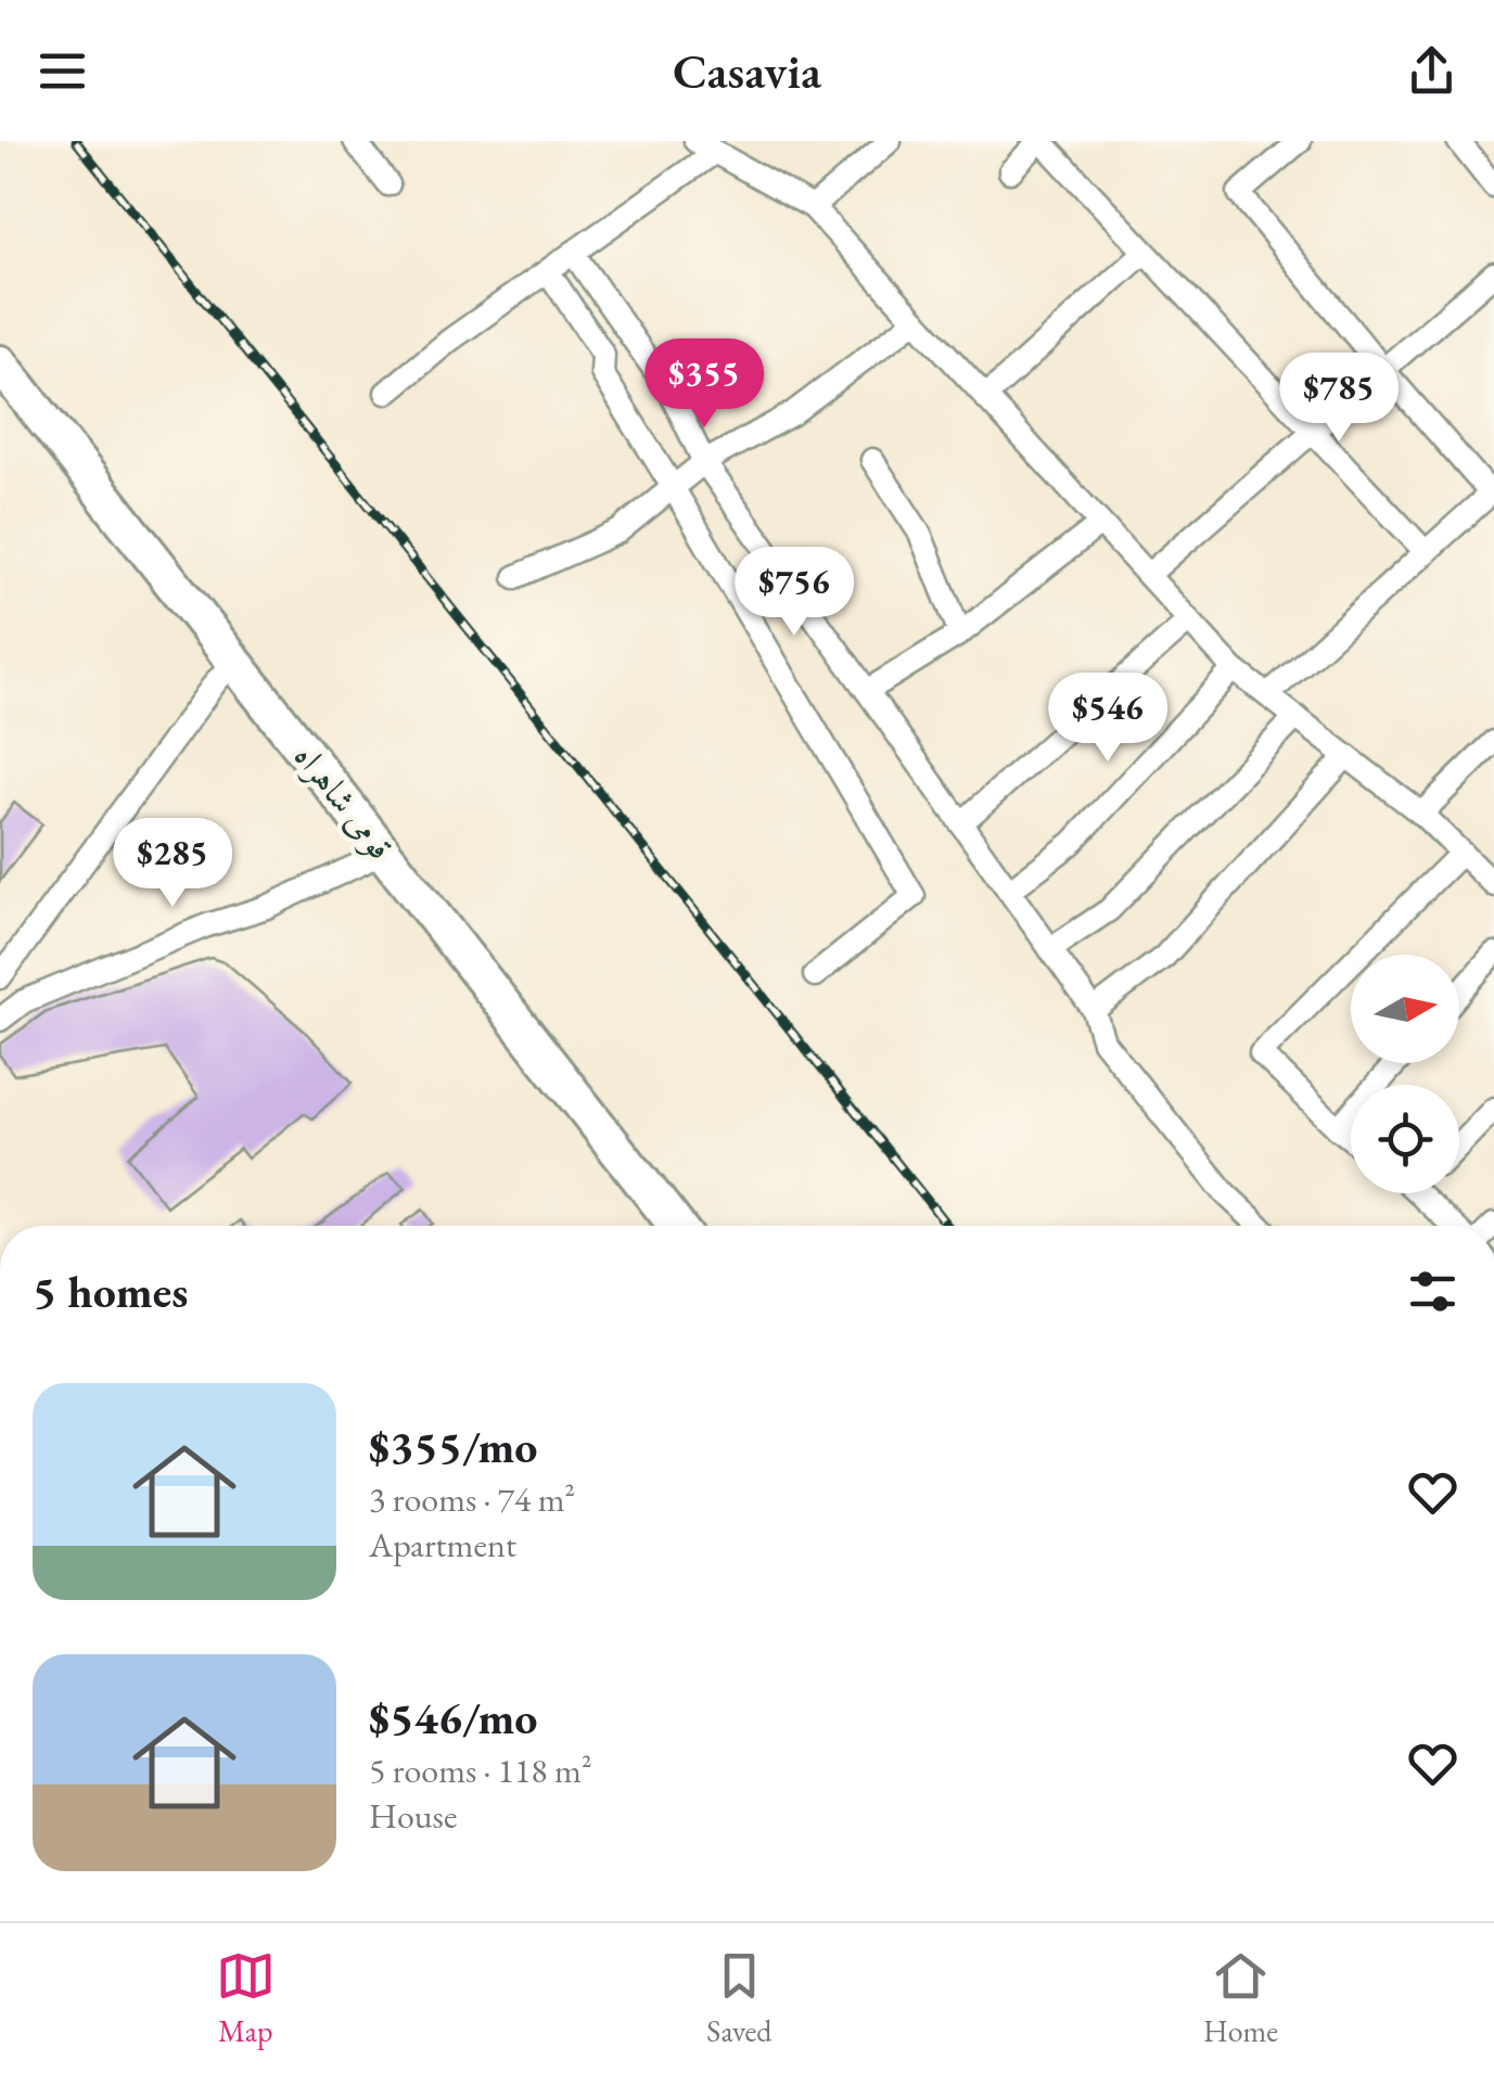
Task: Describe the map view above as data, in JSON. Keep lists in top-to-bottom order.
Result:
{
  "streets": {
    "highway": ["قومی شاہراہ"]
  },
  "north": "right",
  "page": {
    "header": "Casavia",
    "price": [
      "$355",
      "$785",
      "$756",
      "$546",
      "$285"
    ],
    "heading": "5 homes",
    "list": [
      {
        "name": "$355/mo",
        "note": "3 rooms · 74 m² · Apartment"
      },
      {
        "name": "$546/mo",
        "note": "5 rooms · 118 m² · House"
      }
    ],
    "tabs": ["Map", "Saved", "Home"]
  }
}
